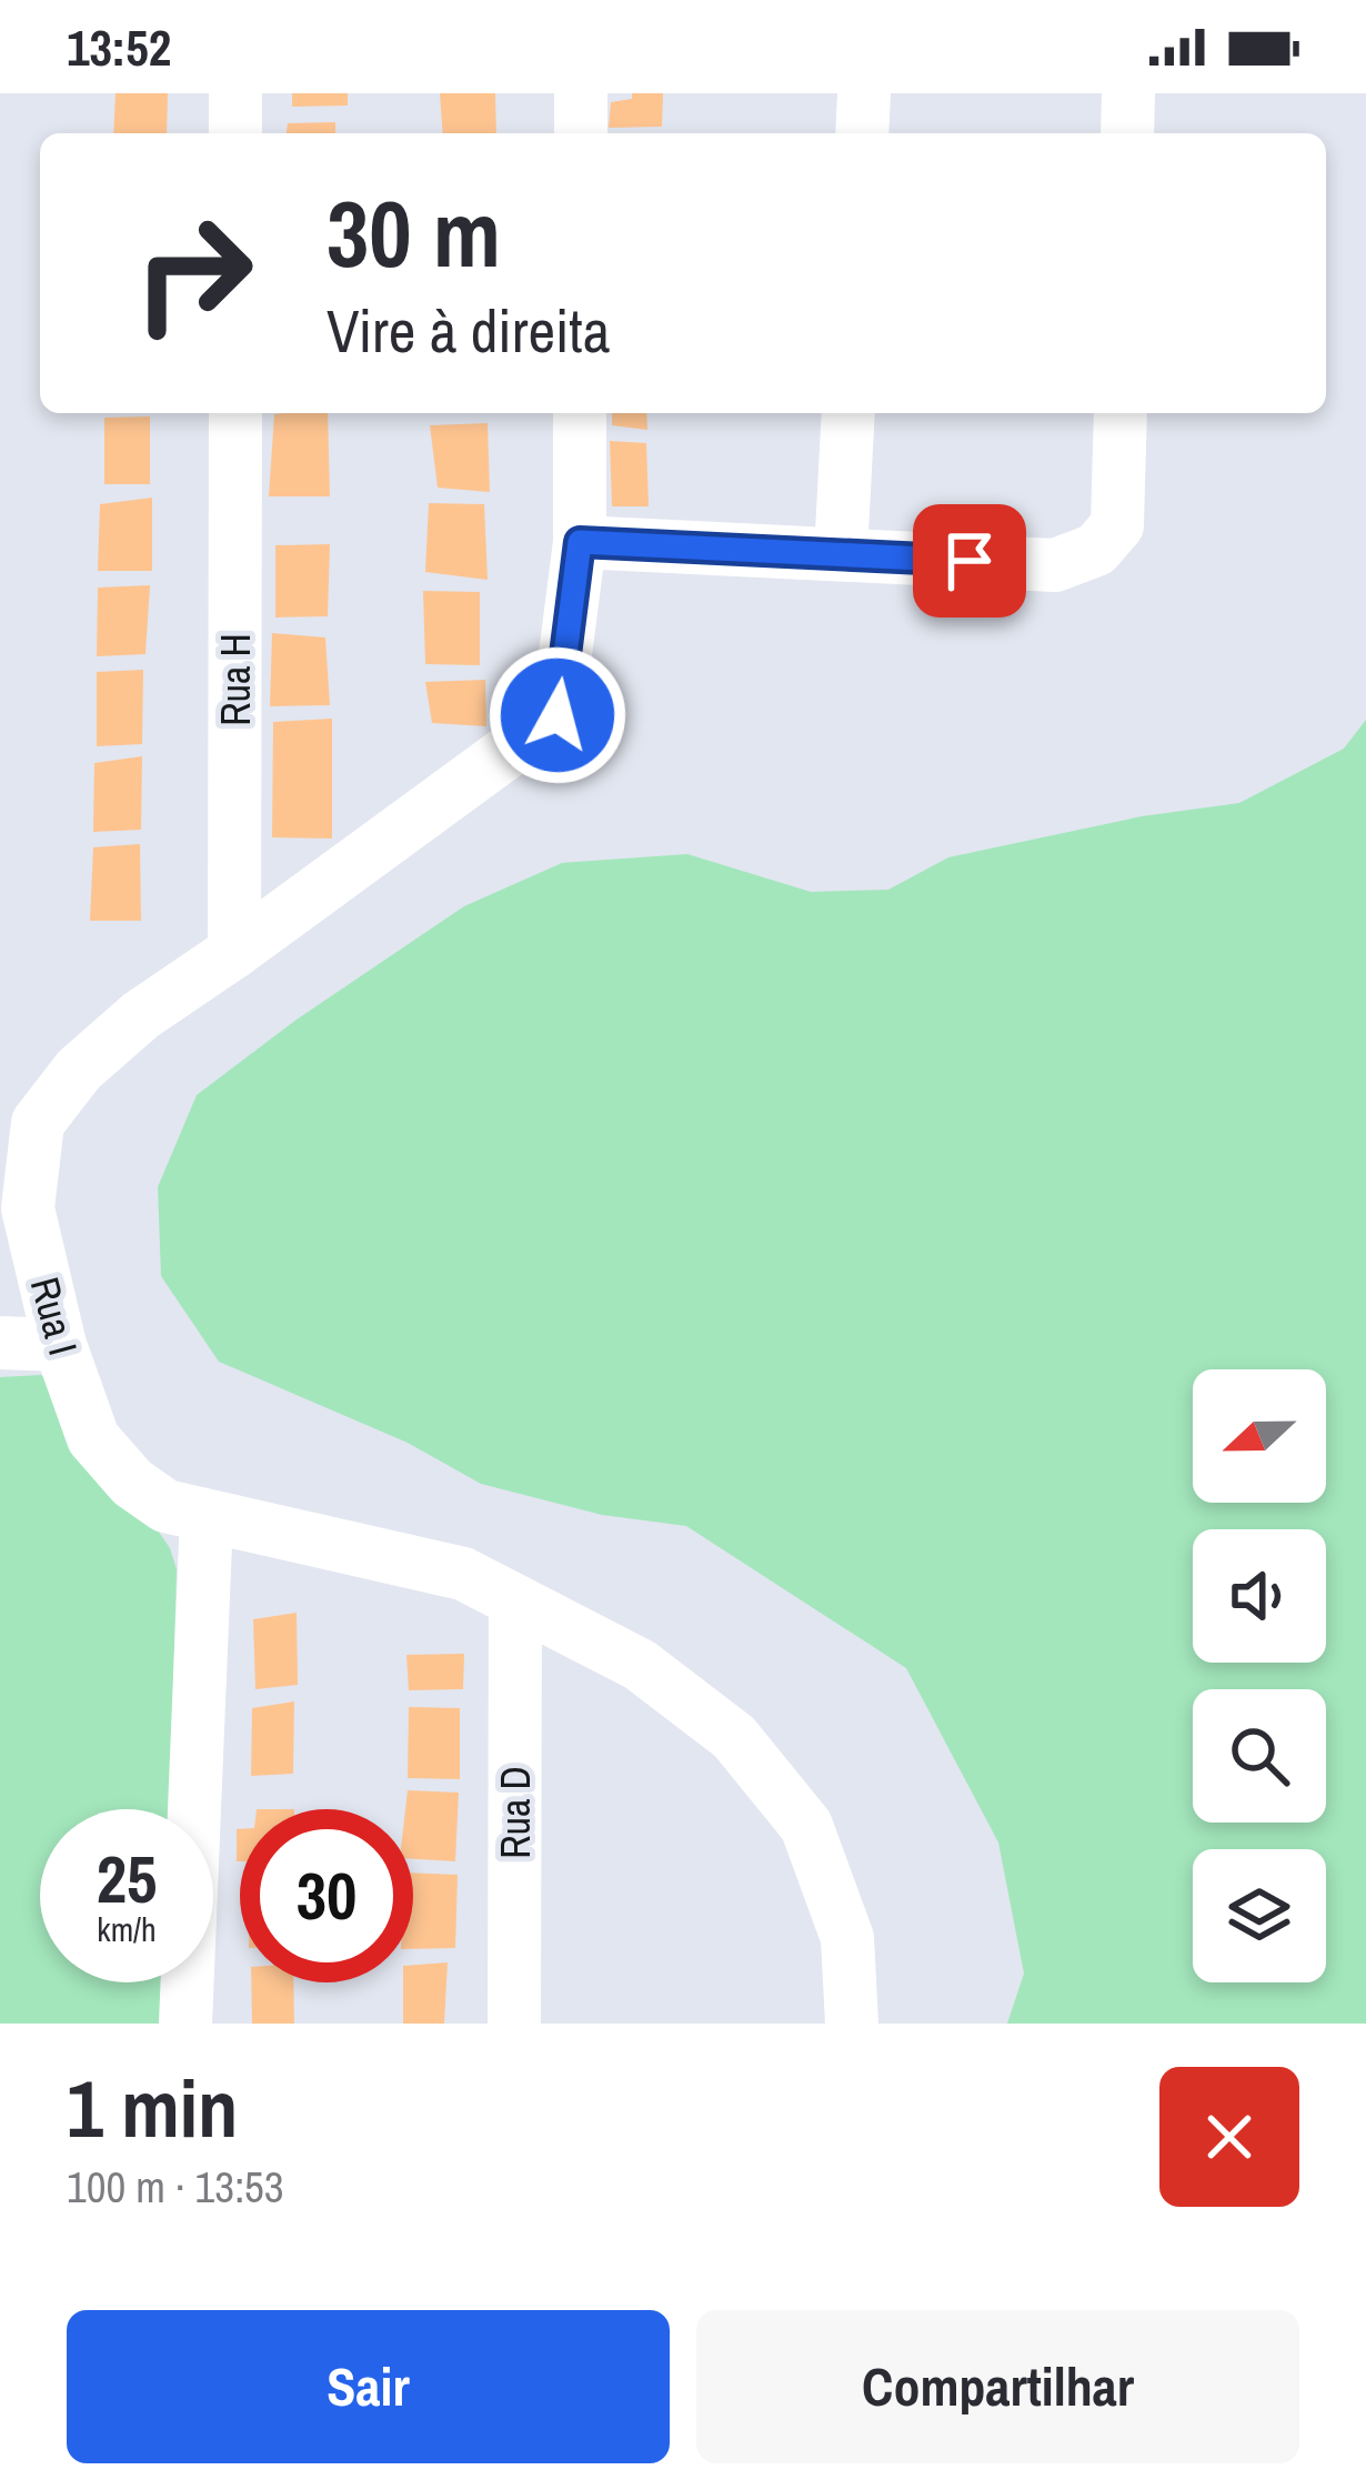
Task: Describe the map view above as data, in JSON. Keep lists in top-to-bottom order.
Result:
{
  "streets": {
    "street": ["Rua H", "Rua I", "Rua D"]
  },
  "crossings": [
    ["Rua H", "Rua I"],
    ["Rua I", "Rua D"]
  ],
  "north": "left",
  "page": {
    "status": "13:52",
    "turn": ["30 m", "Vire à direita"],
    "speed": "25 km/h",
    "limit": "30",
    "heading": ["1 min", "100 m · 13:53"],
    "buttons": ["Sair", "Compartilhar"]
  }
}
